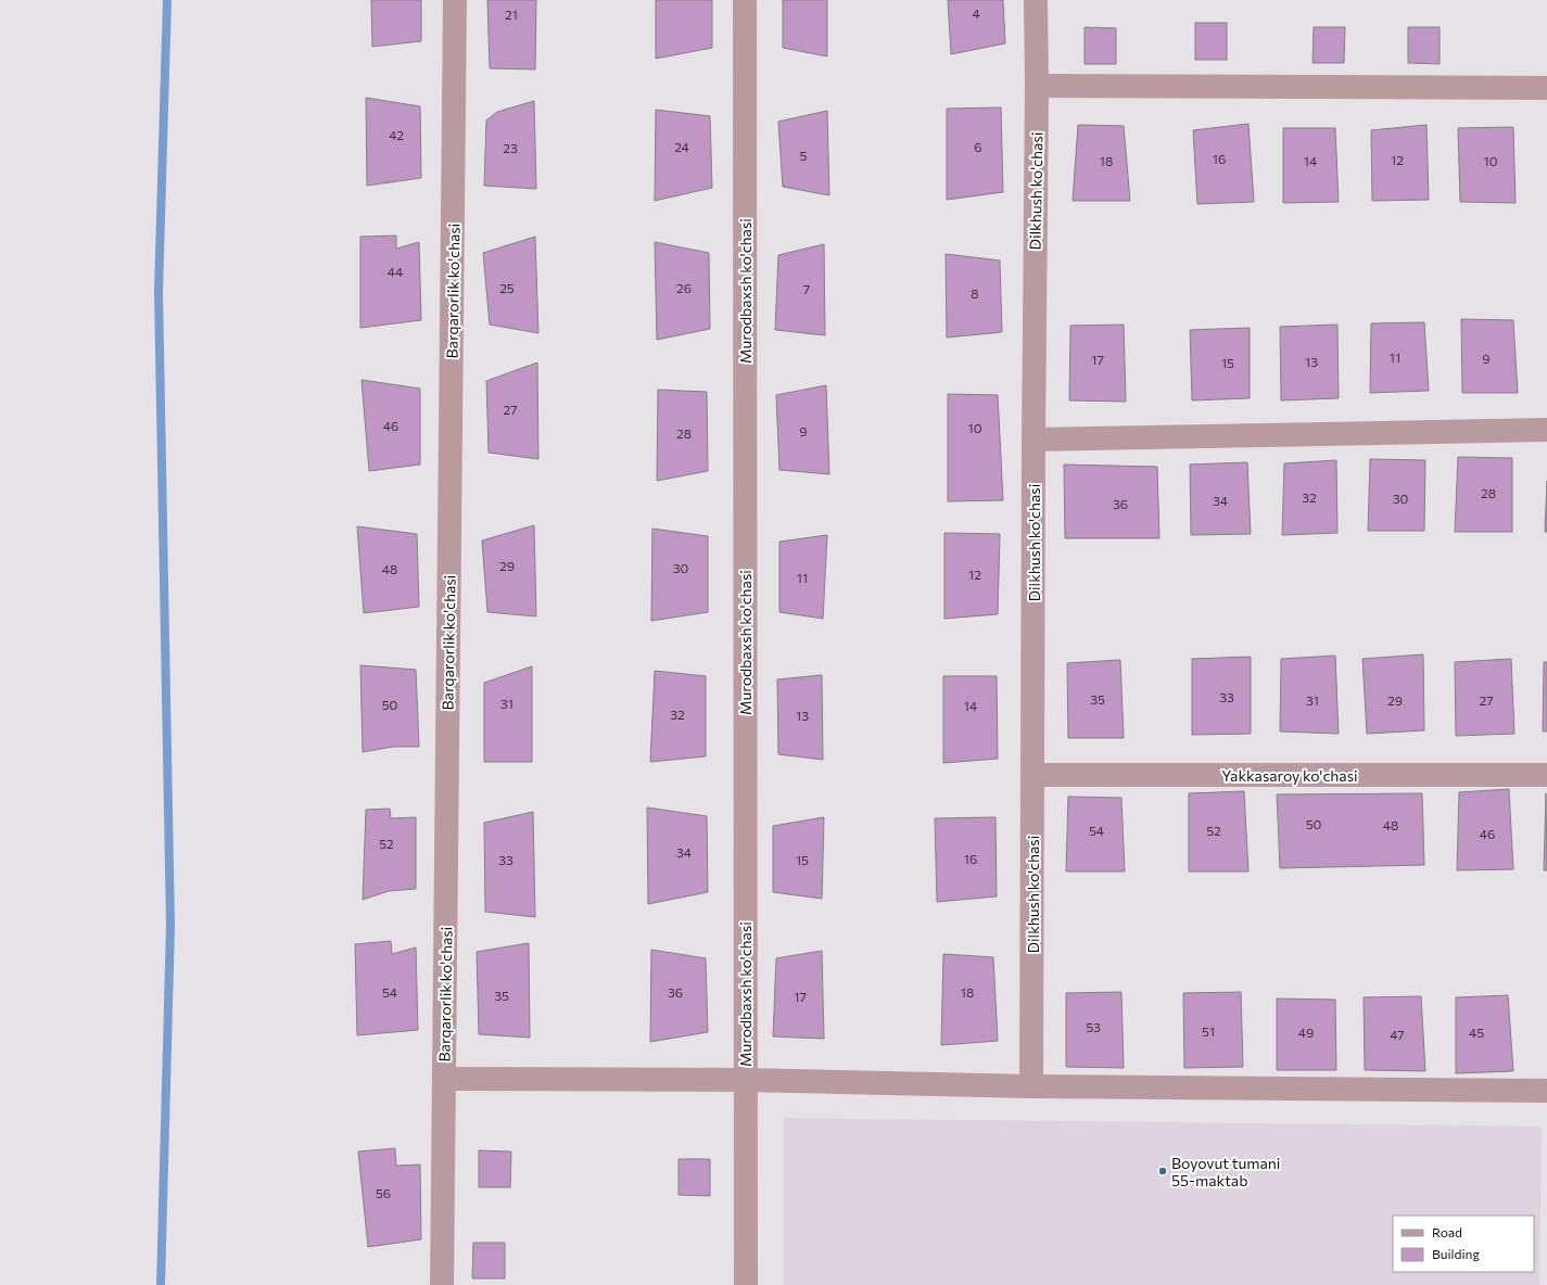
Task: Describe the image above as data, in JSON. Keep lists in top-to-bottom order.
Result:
{
  "streets": {
    "street": [
      "Dilkhush ko'chasi",
      "Barqarorlik ko'chasi",
      "Murodbaxsh ko'chasi",
      "Yakkasaroy ko'chasi"
    ]
  },
  "crossings": [
    ["Dilkhush ko'chasi", "Yakkasaroy ko'chasi"]
  ],
  "places": ["Boyovut tumani 55-maktab"],
  "house_numbers": [
    "4",
    "21",
    "42",
    "24",
    "6",
    "23",
    "5",
    "16",
    "12",
    "18",
    "14",
    "10",
    "44",
    "25",
    "26",
    "7",
    "8",
    "11",
    "9",
    "17",
    "13",
    "15",
    "27",
    "46",
    "10",
    "9",
    "28",
    "28",
    "32",
    "30",
    "34",
    "36",
    "29",
    "30",
    "48",
    "12",
    "11",
    "33",
    "35",
    "31",
    "29",
    "27",
    "31",
    "50",
    "14",
    "32",
    "13",
    "50",
    "48",
    "54",
    "52",
    "46",
    "52",
    "34",
    "16",
    "33",
    "15",
    "54",
    "36",
    "18",
    "35",
    "17",
    "53",
    "51",
    "49",
    "45",
    "47",
    "56"
  ],
  "legend": ["Road", "Building"]
}
